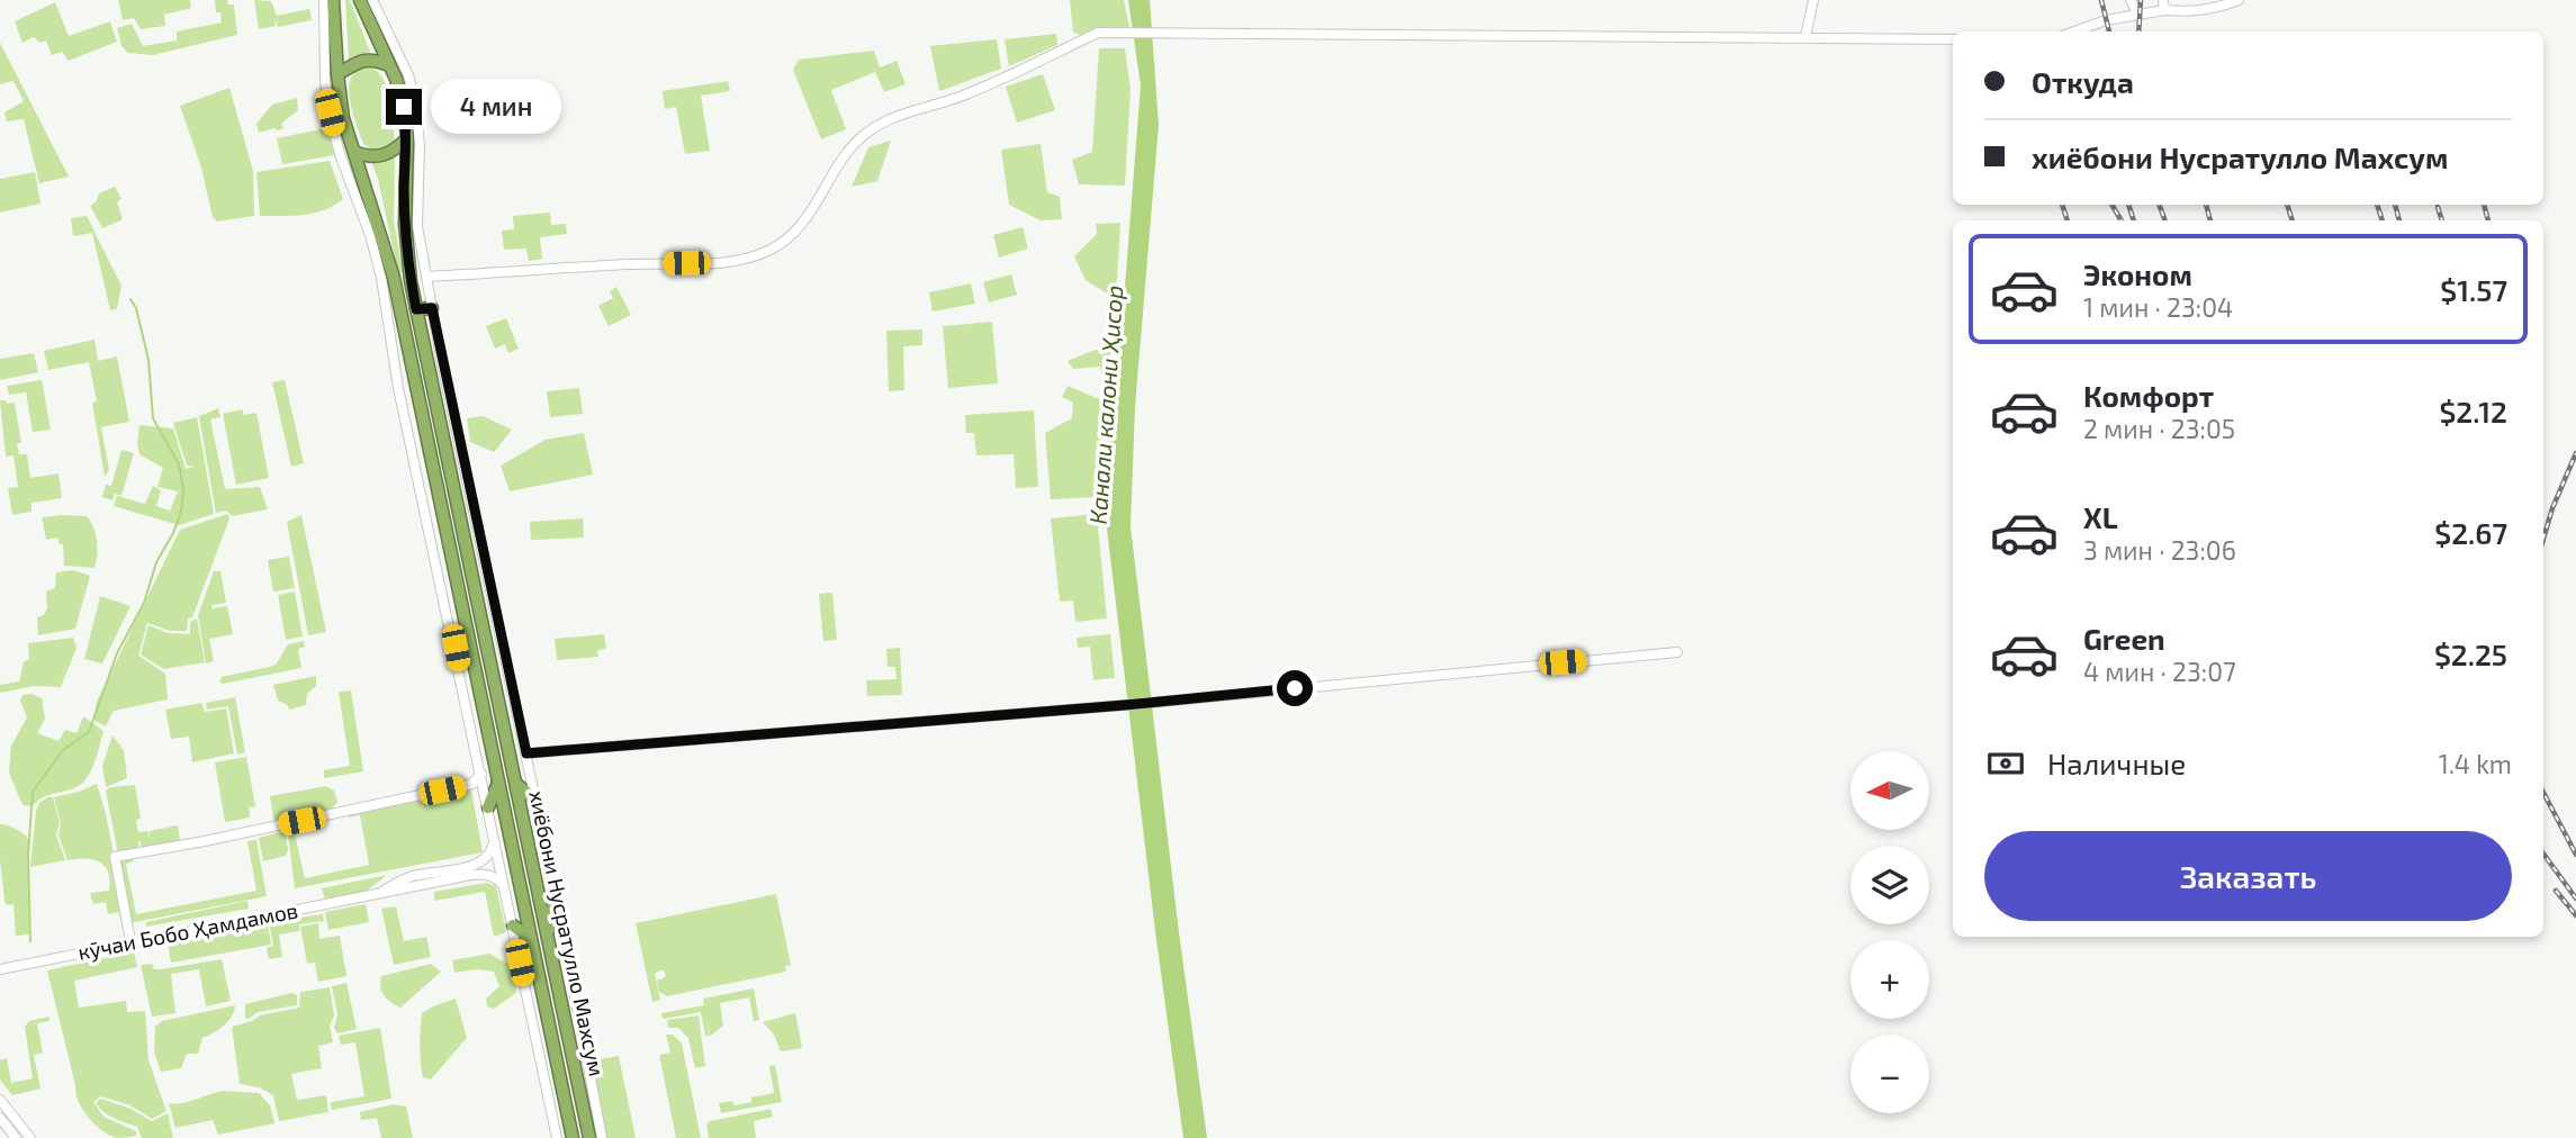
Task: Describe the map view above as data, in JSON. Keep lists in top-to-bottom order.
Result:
{
  "streets": {
    "highway": ["хиёбони Нусратулло Махсум"],
    "street": ["кӯчаи Бобо Ҳамдамов"]
  },
  "water": ["Канали калони Ҳисор"],
  "north": "left",
  "page": {
    "banner": ["Откуда", "хиёбони Нусратулло Махсум"],
    "bubble": "4 мин",
    "list": [
      {
        "name": "Эконом",
        "note": "1 мин · 23:04",
        "value": "$1.57"
      },
      {
        "name": "Комфорт",
        "note": "2 мин · 23:05",
        "value": "$2.12"
      },
      {
        "name": "XL",
        "note": "3 мин · 23:06",
        "value": "$2.67"
      },
      {
        "name": "Green",
        "note": "4 мин · 23:07",
        "value": "$2.25"
      }
    ],
    "pay": ["Наличные", "1.4 km"],
    "map_buttons": ["+", "−"],
    "buttons": "Заказать"
  }
}
